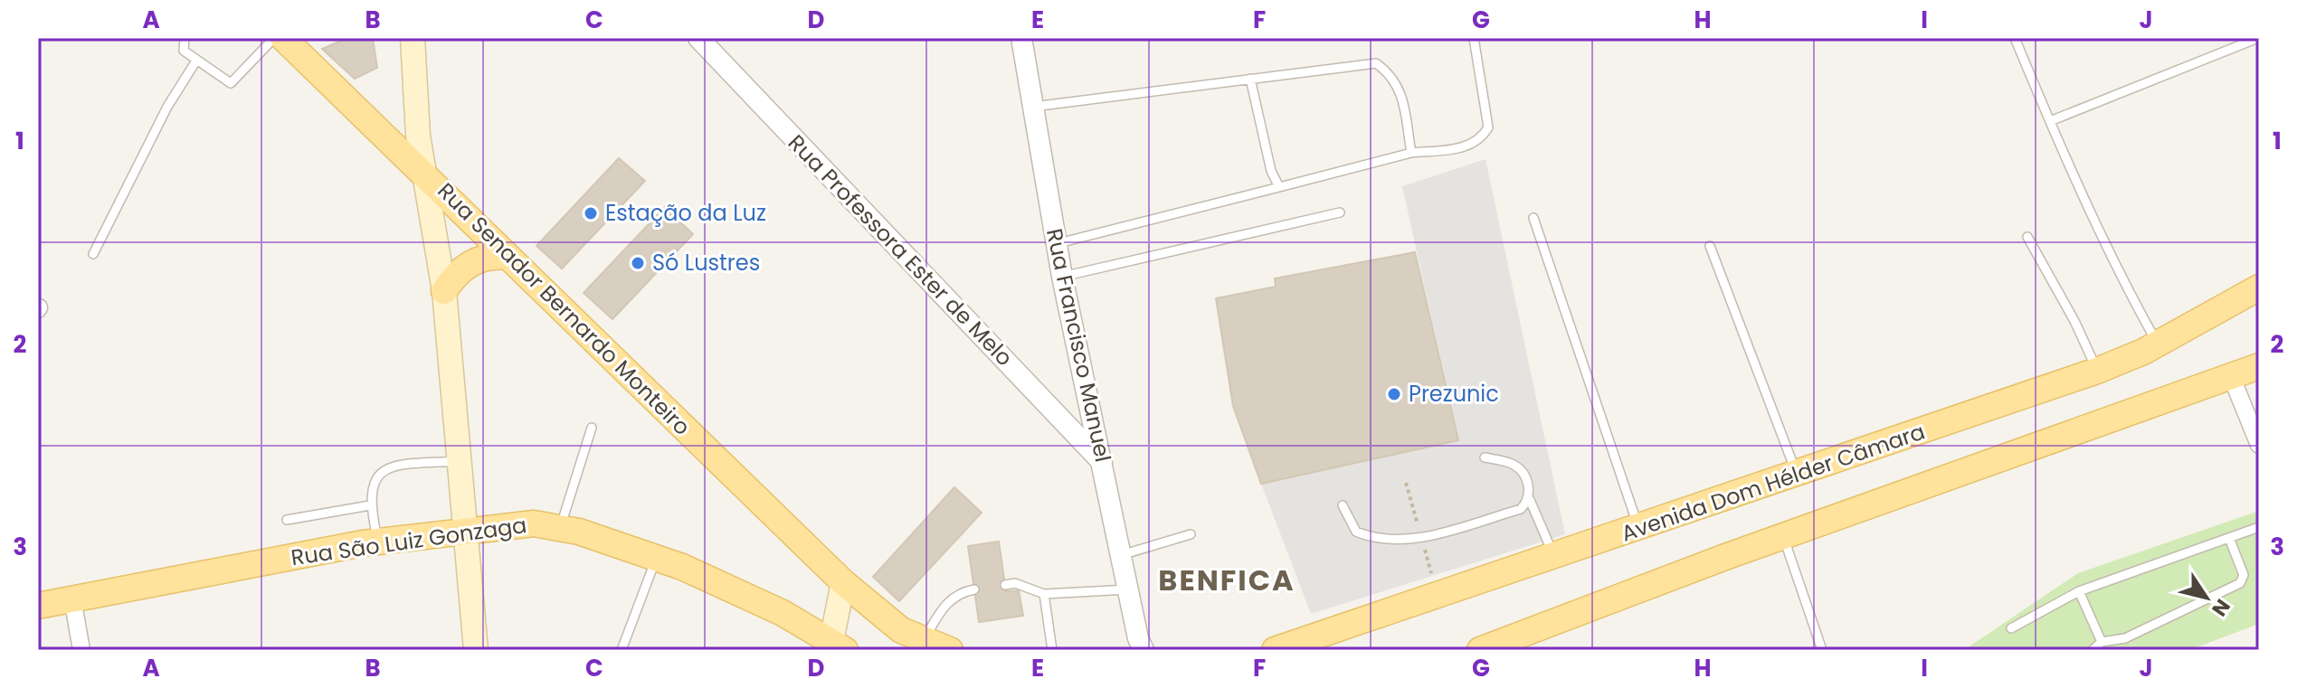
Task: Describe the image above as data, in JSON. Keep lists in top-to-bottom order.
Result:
{
  "streets": {
    "main road": ["Rua Senador Bernardo Monteiro", "Avenida Dom Hélder Câmara", "Rua São Luiz Gonzaga"],
    "street": ["Rua Professora Ester de Melo", "Rua Francisco Manuel"]
  },
  "crossings": [
    ["Rua Professora Ester de Melo", "Rua Francisco Manuel"]
  ],
  "districts": ["BENFICA"],
  "places": ["Estação da Luz", "Só Lustres", "Prezunic"],
  "north": "bottom right",
  "grid": {
    "columns": [
      "A",
      "B",
      "C",
      "D",
      "E",
      "F",
      "G",
      "H",
      "I",
      "J"
    ],
    "rows": ["1", "2", "3"]
  }
}
